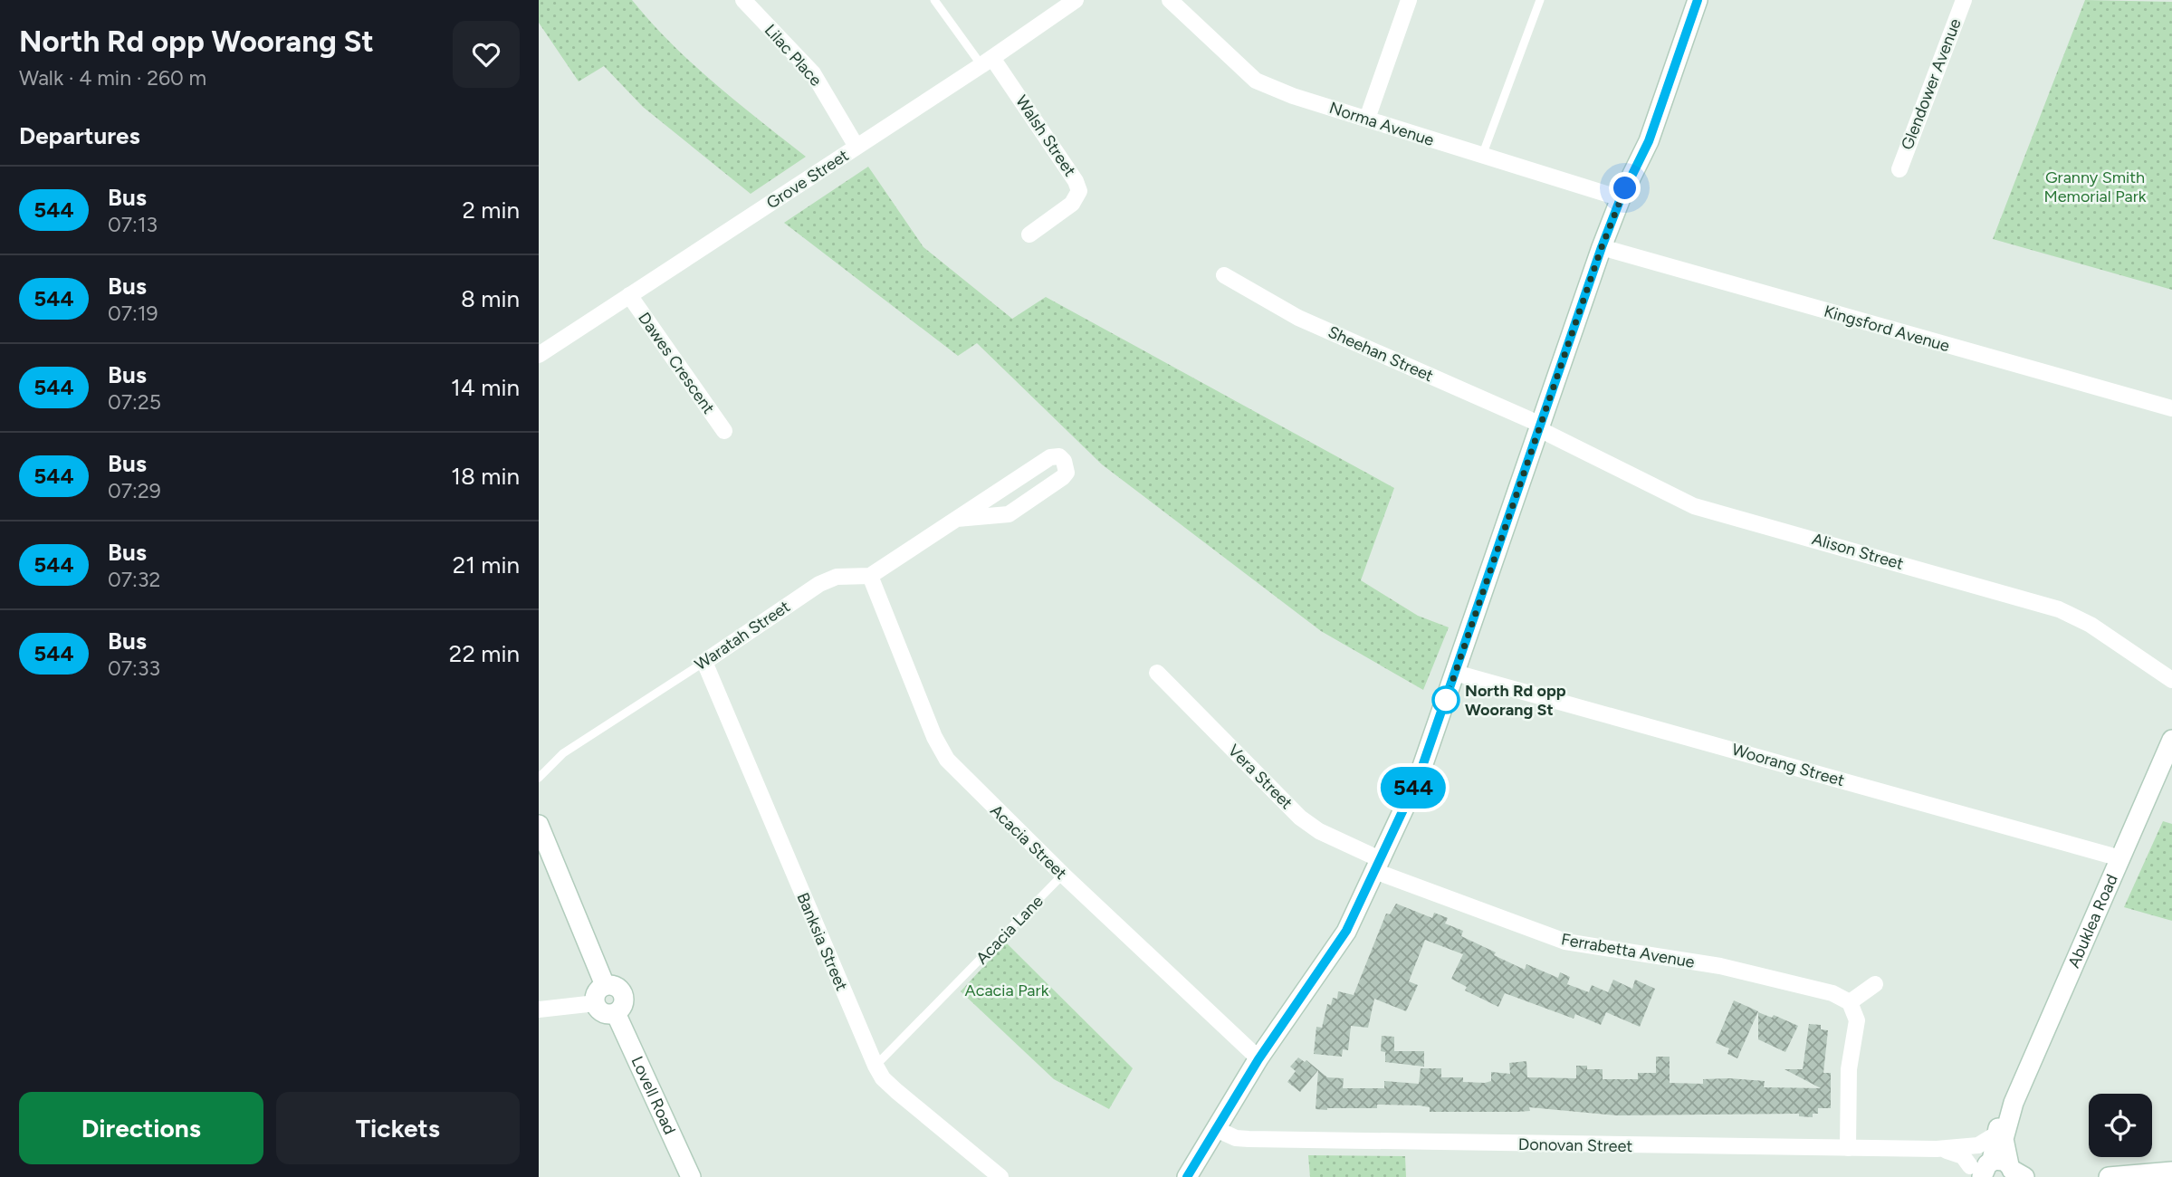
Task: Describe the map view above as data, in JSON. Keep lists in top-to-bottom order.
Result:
{
  "streets": {
    "street": [
      "Lilac Place",
      "Glendower Avenue",
      "Norma Avenue",
      "Walsh Street",
      "Grove Street",
      "Kingsford Avenue",
      "Sheehan Street",
      "Dawes Crescent",
      "Alison Street",
      "Waratah Street",
      "Woorang Street",
      "Vera Street",
      "Acacia Street",
      "Abuklea Road",
      "Banksia Street",
      "Ferrabetta Avenue",
      "Lovell Road",
      "Donovan Street"
    ],
    "lane": ["Acacia Lane"]
  },
  "crossings": [
    ["Lilac Place", "Grove Street"],
    ["Walsh Street", "Grove Street"],
    ["Grove Street", "Dawes Crescent"],
    ["Sheehan Street", "Alison Street"],
    ["Waratah Street", "Acacia Street"],
    ["Waratah Street", "Banksia Street"],
    ["Woorang Street", "Abuklea Road"],
    ["Vera Street", "Ferrabetta Avenue"],
    ["Acacia Street", "Acacia Lane"],
    ["Abuklea Road", "Donovan Street"],
    ["Acacia Lane", "Banksia Street"]
  ],
  "parks": ["Granny Smith Memorial Park", "Acacia Park"],
  "places": ["North Rd opp Woorang St"],
  "lines": ["bus line 544"],
  "page": {
    "heading": [
      ["North Rd opp Woorang St", "Walk · 4 min · 260 m"],
      "Departures"
    ],
    "on_map": "544",
    "list": [
      {
        "mark": "544",
        "name": "Bus",
        "note": "07:13",
        "value": "2 min"
      },
      {
        "mark": "544",
        "name": "Bus",
        "note": "07:19",
        "value": "8 min"
      },
      {
        "mark": "544",
        "name": "Bus",
        "note": "07:25",
        "value": "14 min"
      },
      {
        "mark": "544",
        "name": "Bus",
        "note": "07:29",
        "value": "18 min"
      },
      {
        "mark": "544",
        "name": "Bus",
        "note": "07:32",
        "value": "21 min"
      },
      {
        "mark": "544",
        "name": "Bus",
        "note": "07:33",
        "value": "22 min"
      }
    ],
    "buttons": ["Directions", "Tickets"]
  }
}
